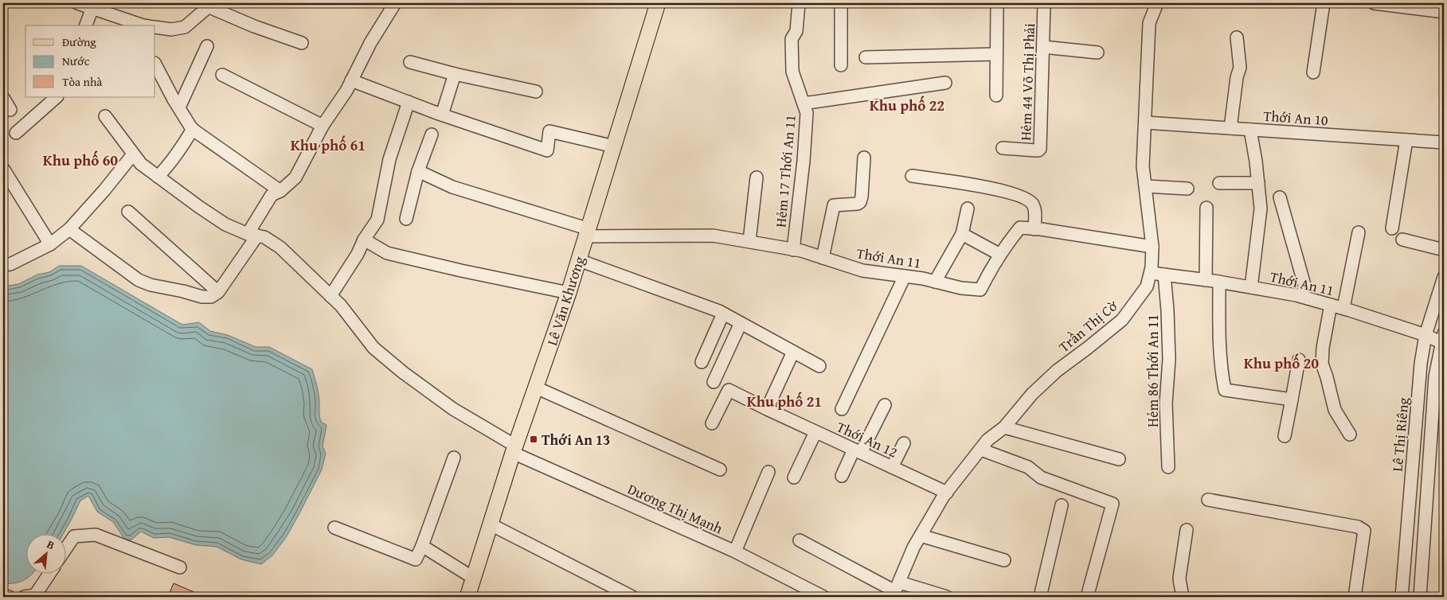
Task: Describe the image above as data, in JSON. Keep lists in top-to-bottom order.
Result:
{
  "streets": {
    "main road": ["Lê Văn Khương"],
    "street": [
      "Hẻm 44 Võ Thị Phải",
      "Thới An 10",
      "Hẻm 17 Thới An 11",
      "Thới An 11",
      "Trần Thị Cờ",
      "Hẻm 86 Thới An 11",
      "Lê Thị Riêng",
      "Thới An 12",
      "Dương Thị Mạnh"
    ]
  },
  "crossings": [
    ["Thới An 10", "Trần Thị Cờ"],
    ["Hẻm 17 Thới An 11", "Thới An 11"],
    ["Thới An 11", "Lê Văn Khương"],
    ["Thới An 11", "Trần Thị Cờ"],
    ["Thới An 11", "Hẻm 86 Thới An 11"],
    ["Thới An 11", "Lê Thị Riêng"],
    ["Lê Văn Khương", "Dương Thị Mạnh"],
    ["Trần Thị Cờ", "Thới An 12"]
  ],
  "districts": [
    "Khu phố 22",
    "Khu phố 61",
    "Khu phố 60",
    "Khu phố 20",
    "Khu phố 21"
  ],
  "places": {
    "transit": ["Thới An 13"]
  },
  "legend": ["Đường", "Nước", "Tòa nhà"],
  "north": "top right"
}
